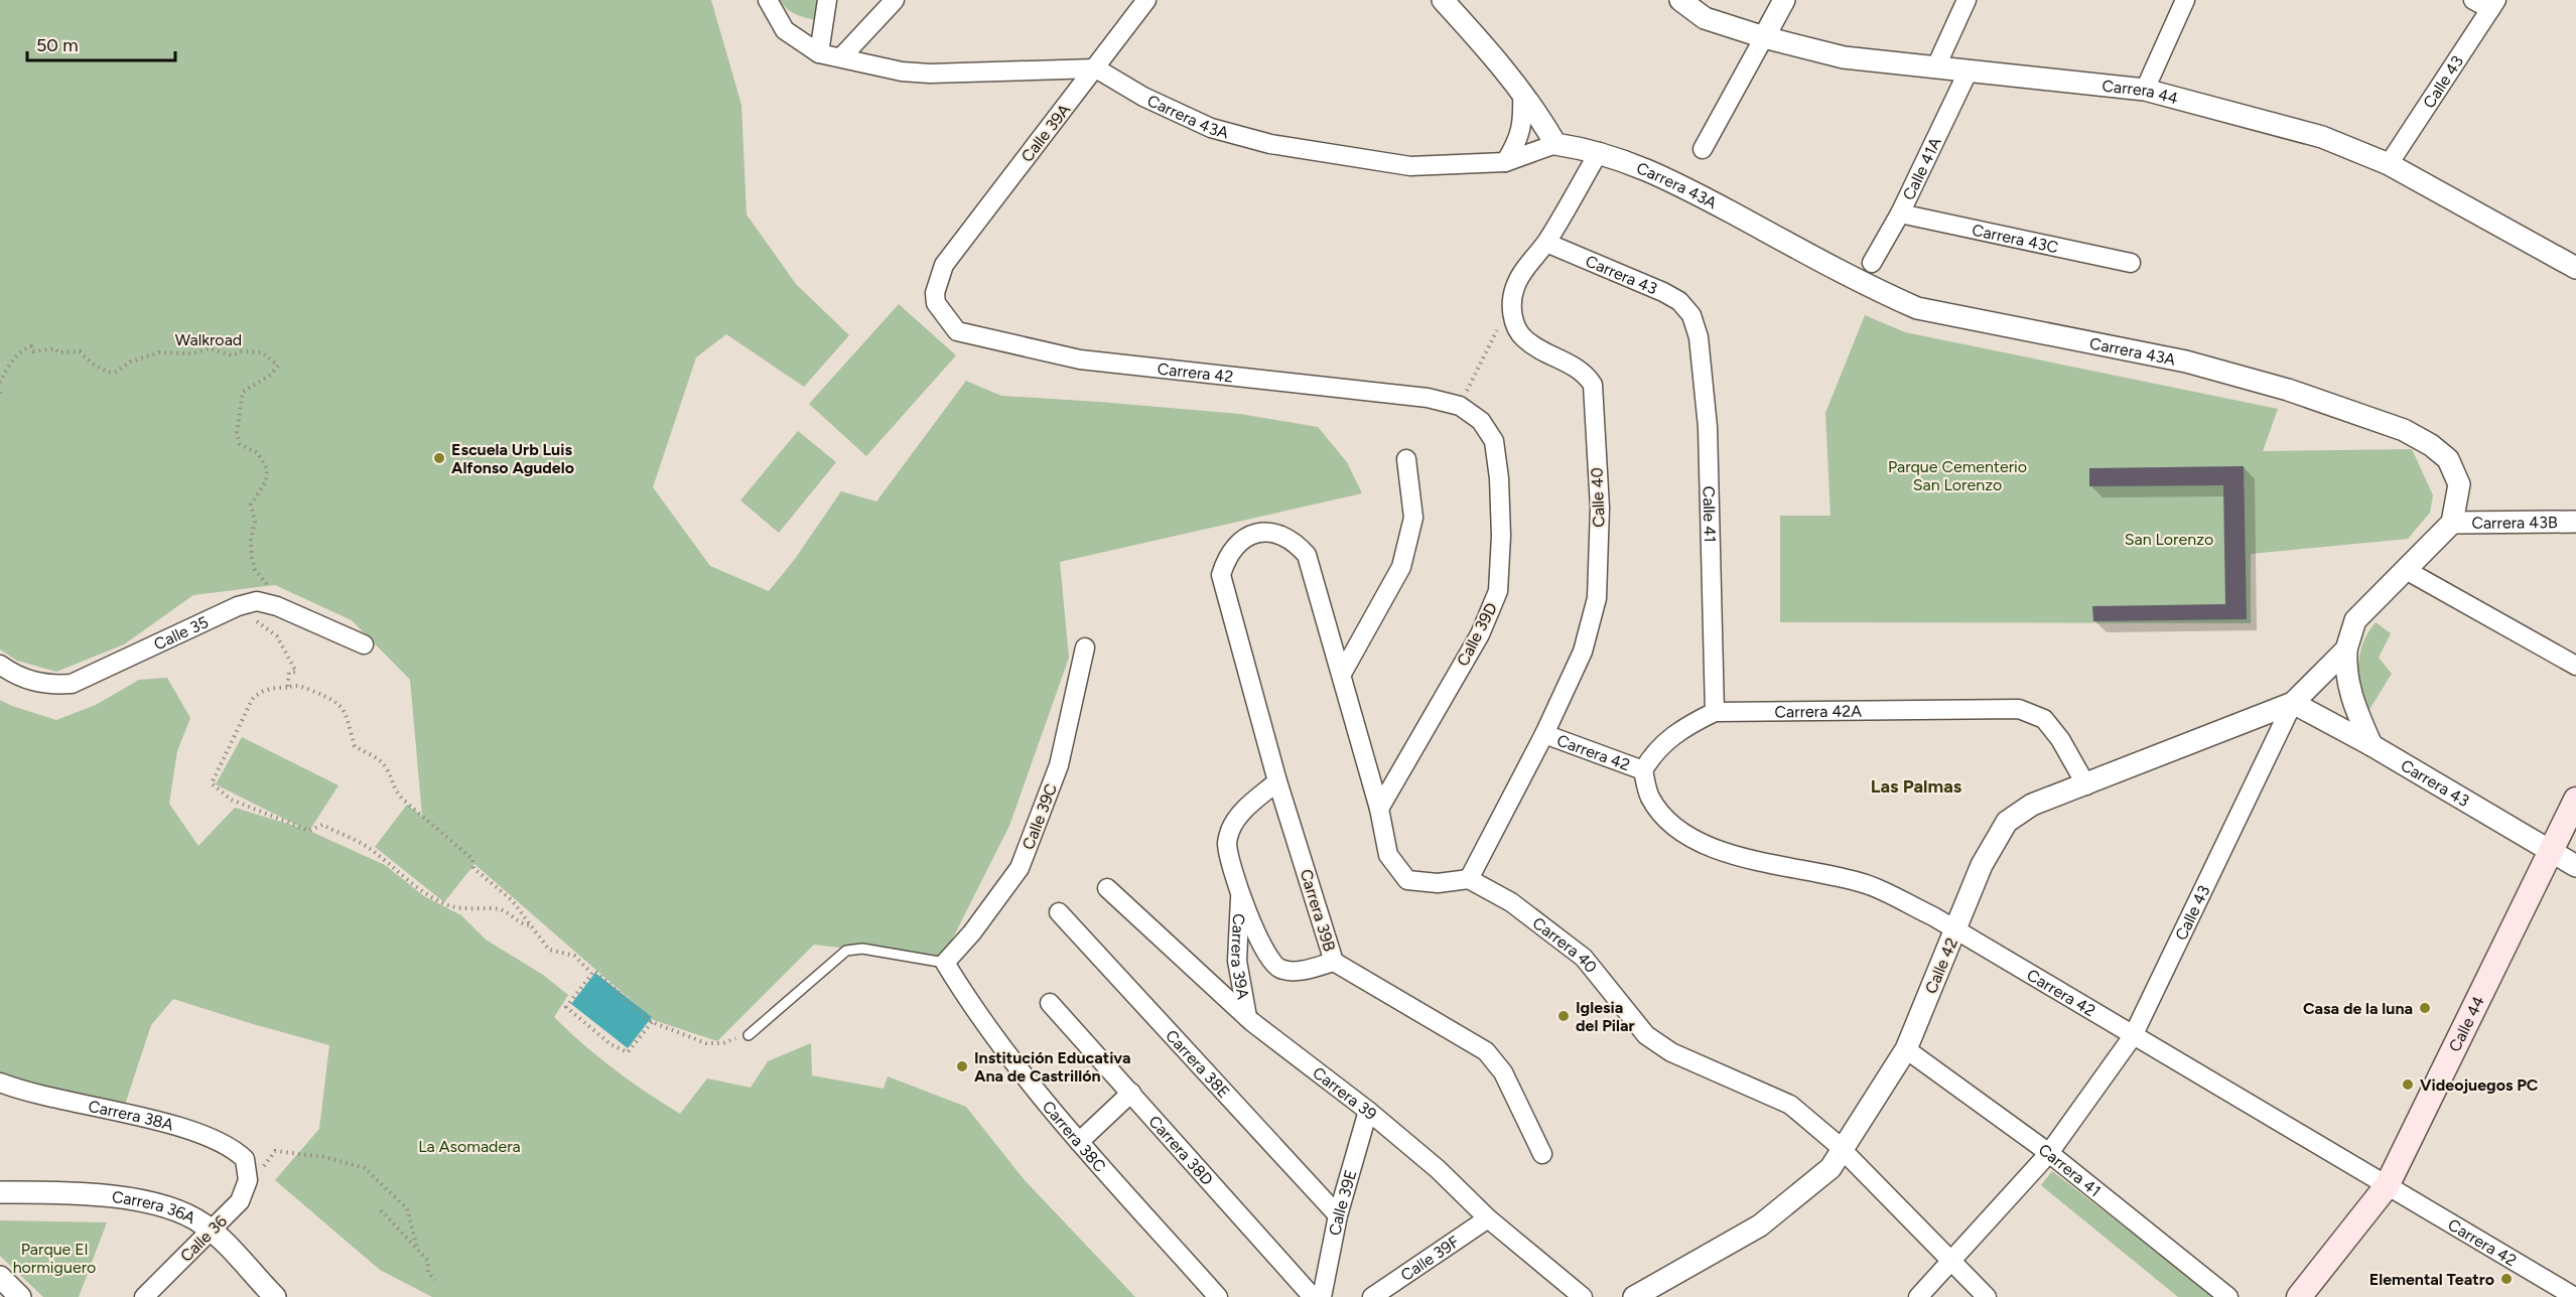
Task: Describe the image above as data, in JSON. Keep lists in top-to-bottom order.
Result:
{
  "streets": {
    "main road": ["Calle 44"],
    "street": [
      "Calle 43",
      "Carrera 44",
      "Carrera 43A",
      "Calle 39A",
      "Calle 41A",
      "Carrera 43C",
      "Carrera 43",
      "Carrera 42",
      "Calle 40",
      "Calle 41",
      "Carrera 43B",
      "Calle 35",
      "Calle 39D",
      "Carrera 42A",
      "Calle 39C",
      "Carrera 39B",
      "Carrera 40",
      "Carrera 39A",
      "Calle 42",
      "Carrera 38E",
      "Carrera 39",
      "Carrera 38A",
      "Carrera 38C",
      "Carrera 38D",
      "Carrera 41",
      "Calle 39E",
      "Carrera 36A",
      "Calle 36",
      "Calle 39F"
    ],
    "path": ["Walkroad"]
  },
  "crossings": [
    ["Calle 43", "Carrera 44"],
    ["Calle 43", "Carrera 43"],
    ["Calle 43", "Carrera 42"],
    ["Calle 43", "Carrera 40"],
    ["Calle 43", "Calle 42"],
    ["Calle 43", "Carrera 41"],
    ["Carrera 44", "Calle 41A"],
    ["Carrera 43A", "Calle 39A"],
    ["Carrera 43A", "Carrera 43B"],
    ["Calle 39A", "Carrera 42"],
    ["Calle 41A", "Carrera 43C"],
    ["Carrera 43", "Calle 41"],
    ["Carrera 43", "Calle 42"],
    ["Carrera 43", "Calle 44"],
    ["Walkroad", "Calle 35"],
    ["Carrera 42", "Calle 40"],
    ["Carrera 42", "Calle 39D"],
    ["Carrera 42", "Carrera 42A"],
    ["Carrera 42", "Calle 42"],
    ["Carrera 42", "Calle 44"],
    ["Calle 40", "Carrera 40"],
    ["Calle 41", "Carrera 42A"],
    ["Carrera 42A", "Calle 42"],
    ["Calle 39C", "Carrera 38C"],
    ["Carrera 39B", "Carrera 39A"],
    ["Carrera 40", "Calle 42"],
    ["Carrera 39A", "Carrera 39"],
    ["Calle 42", "Carrera 41"],
    ["Carrera 38E", "Calle 39E"],
    ["Carrera 39", "Calle 39E"],
    ["Carrera 39", "Calle 39F"],
    ["Carrera 38A", "Calle 36"],
    ["Carrera 36A", "Calle 36"]
  ],
  "districts": ["Las Palmas"],
  "parks": [
    "Parque Cementerio San Lorenzo",
    "San Lorenzo",
    "La Asomadera",
    "Parque El hormiguero"
  ],
  "places": [
    "Escuela Urb Luis Alfonso Agudelo",
    "Casa de la luna",
    "Iglesia del Pilar",
    "Institución Educativa Ana de Castrillón",
    "Videojuegos PC",
    "Elemental Teatro"
  ],
  "scale_bar": "50 m"
}
